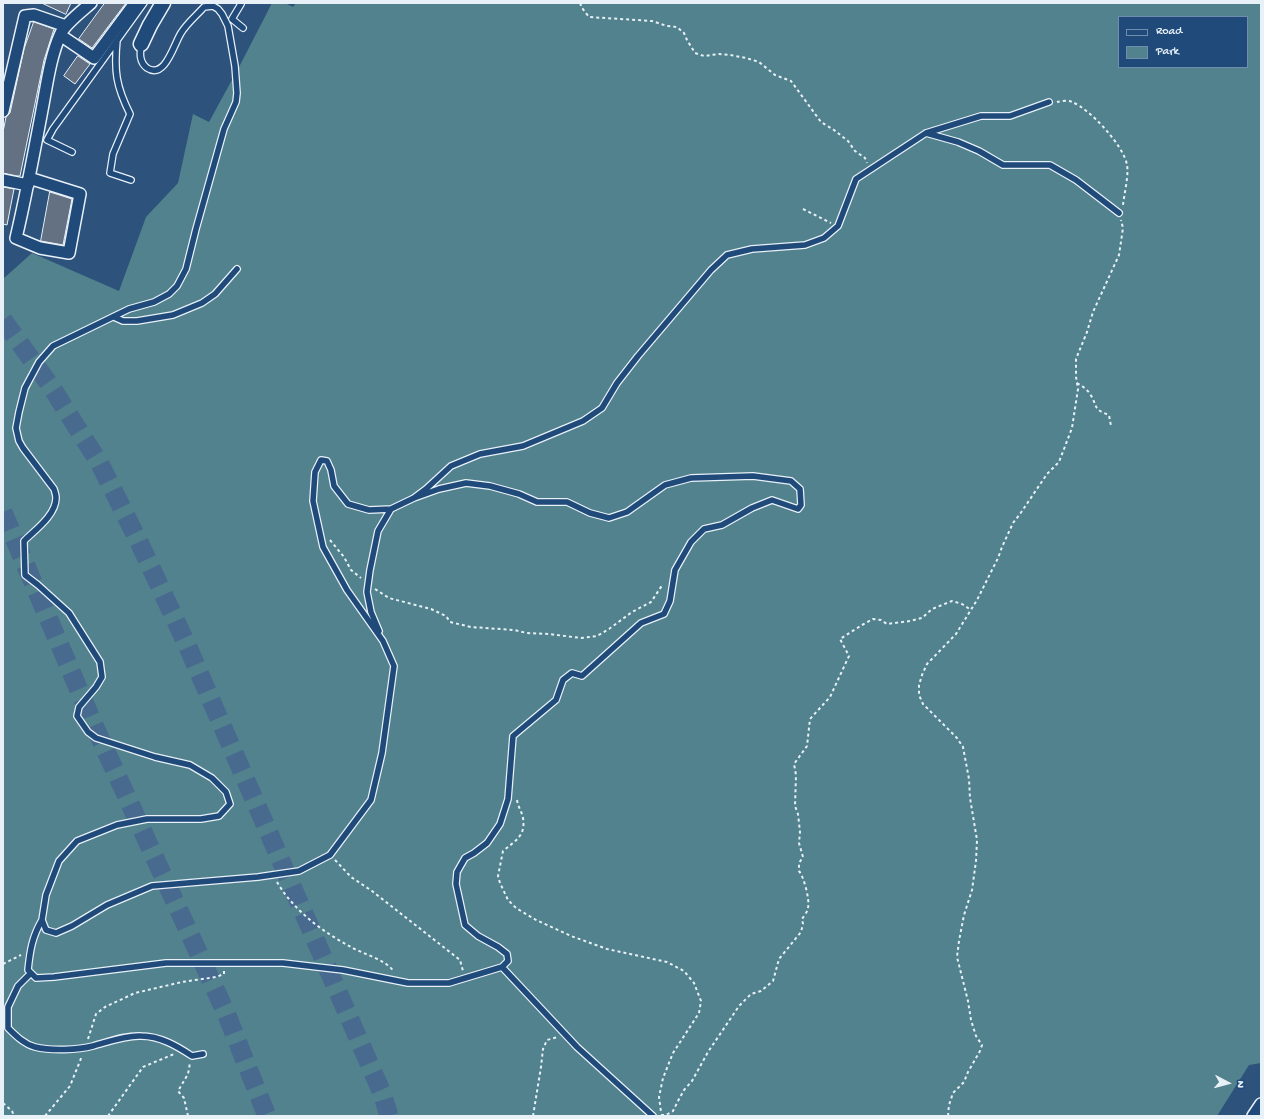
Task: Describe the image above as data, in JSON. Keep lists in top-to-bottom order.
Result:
{
  "legend": ["Road", "Park"],
  "north": "right"
}
